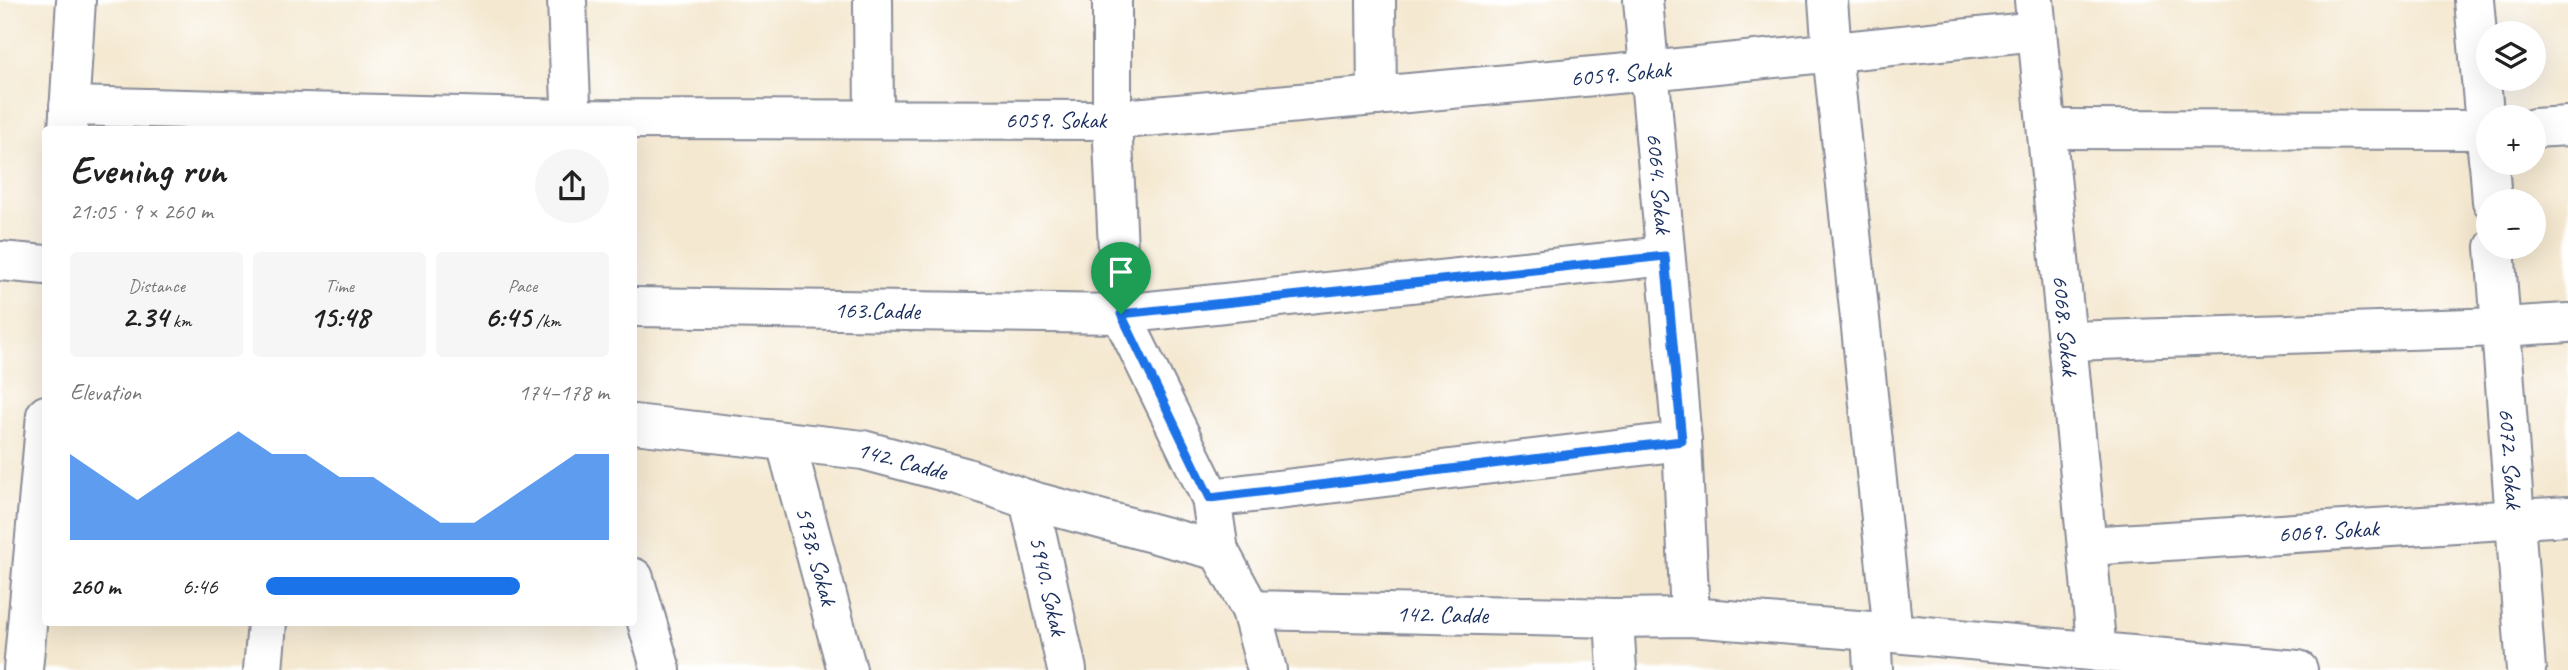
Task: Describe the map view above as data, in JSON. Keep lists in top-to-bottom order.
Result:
{
  "streets": {
    "street": [
      "6059. Sokak",
      "6064. Sokak",
      "163.Cadde",
      "6068. Sokak",
      "6072. Sokak",
      "142. Cadde",
      "6069. Sokak",
      "5938. Sokak",
      "5940. Sokak"
    ]
  },
  "crossings": [
    ["6059. Sokak", "6064. Sokak"],
    ["6059. Sokak", "6068. Sokak"],
    ["6064. Sokak", "163.Cadde"],
    ["6064. Sokak", "142. Cadde"],
    ["6068. Sokak", "142. Cadde"],
    ["6068. Sokak", "6069. Sokak"],
    ["6072. Sokak", "6069. Sokak"],
    ["142. Cadde", "5938. Sokak"],
    ["142. Cadde", "5940. Sokak"]
  ],
  "page": {
    "map_buttons": ["+", "−"],
    "heading": ["Evening run", "21:05 · 9 × 260 m"],
    "stats": [
      ["Distance", "2.34 km"],
      ["Time", "15:48"],
      ["Pace", "6:45 /km"]
    ],
    "chart": ["Elevation", "174–178 m"],
    "list": [
      {
        "name": "260 m",
        "note": "6:46"
      }
    ]
  }
}
